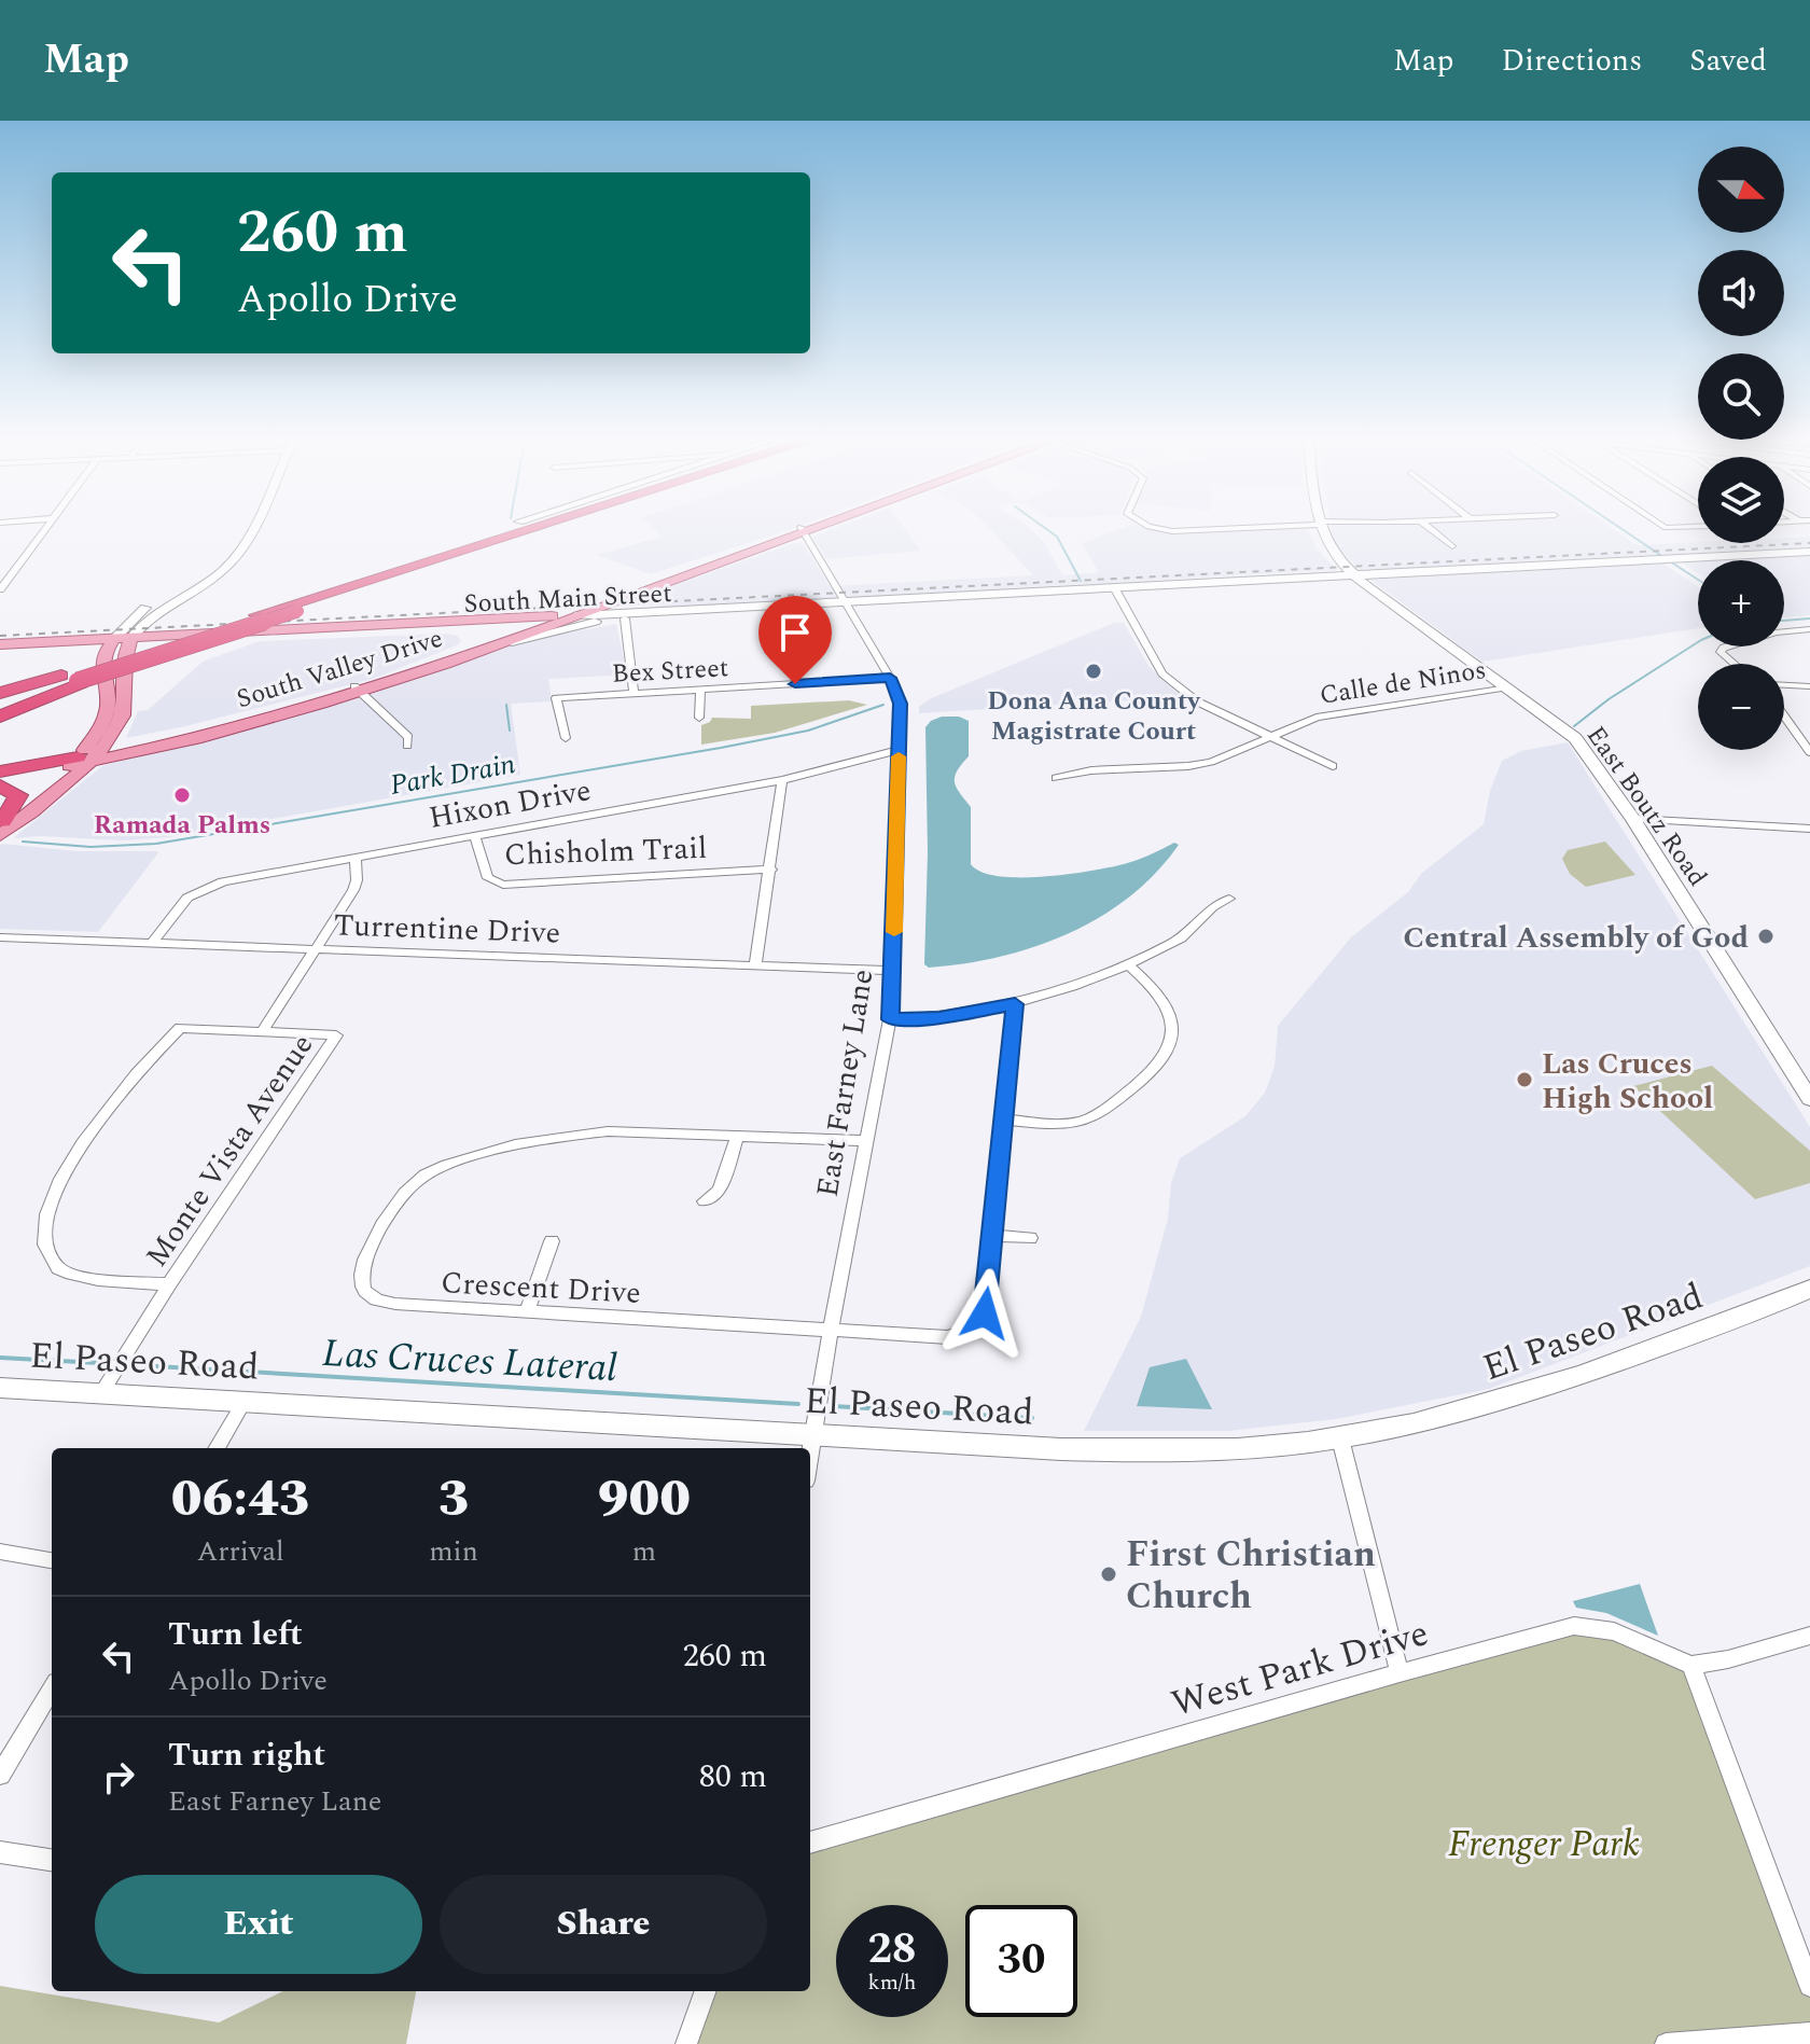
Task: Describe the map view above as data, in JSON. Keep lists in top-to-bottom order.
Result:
{
  "streets": {
    "main road": [
      "South Main Street",
      "South Valley Drive",
      "East Boutz Road",
      "El Paseo Road"
    ],
    "street": [
      "Bex Street",
      "Calle de Ninos",
      "Hixon Drive",
      "Chisholm Trail",
      "Turrentine Drive",
      "East Farney Lane",
      "Monte Vista Avenue",
      "Crescent Drive",
      "West Park Drive"
    ]
  },
  "crossings": [
    ["South Main Street", "South Valley Drive"],
    ["South Main Street", "East Boutz Road"],
    ["South Main Street", "East Farney Lane"],
    ["South Valley Drive", "East Farney Lane"],
    ["Bex Street", "East Farney Lane"],
    ["Calle de Ninos", "East Boutz Road"],
    ["Hixon Drive", "Chisholm Trail"],
    ["Hixon Drive", "Turrentine Drive"],
    ["Hixon Drive", "East Farney Lane"],
    ["Hixon Drive", "Monte Vista Avenue"],
    ["Turrentine Drive", "East Farney Lane"],
    ["Turrentine Drive", "Monte Vista Avenue"],
    ["East Farney Lane", "Crescent Drive"],
    ["East Farney Lane", "El Paseo Road"],
    ["Monte Vista Avenue", "El Paseo Road"]
  ],
  "water": ["Park Drain", "Las Cruces Lateral"],
  "parks": ["Frenger Park"],
  "places": [
    "Dona Ana County Magistrate Court",
    "Ramada Palms",
    "Central Assembly of God",
    "Las Cruces High School",
    "First Christian Church"
  ],
  "north": "right",
  "page": {
    "header": "Map",
    "nav": ["Map", "Directions", "Saved"],
    "map_buttons": ["+", "−"],
    "turn": ["260 m", "Apollo Drive"],
    "eta": [
      "06:43",
      "Arrival",
      "3",
      "min",
      "900",
      "m"
    ],
    "list": [
      {
        "name": "Turn left",
        "note": "Apollo Drive",
        "value": "260 m"
      },
      {
        "name": "Turn right",
        "note": "East Farney Lane",
        "value": "80 m"
      }
    ],
    "buttons": ["Exit", "Share"],
    "speed": "28 km/h",
    "limit": "30"
  }
}
